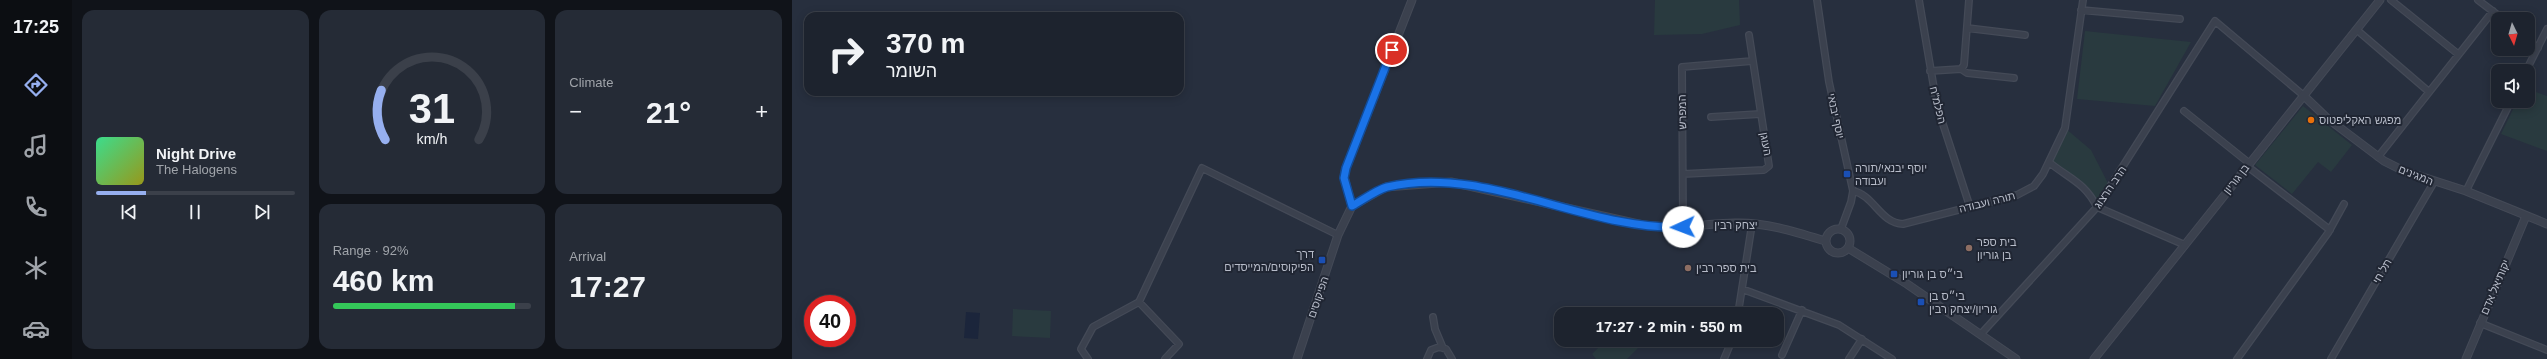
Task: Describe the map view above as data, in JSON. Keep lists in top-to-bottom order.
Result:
{
  "streets": {
    "street": [
      "הפלמ\"ח",
      "המפרש",
      "יוסף יבנאי",
      "העוגן",
      "המגינים",
      "בן גוריון",
      "הרב הרצוג",
      "תורה ועבודה",
      "יצחק רבין",
      "תל חי",
      "יקותיאל אדם",
      "הפיקוסים"
    ]
  },
  "crossings": [
    ["הפלמ\"ח", "תורה ועבודה"],
    ["המפרש", "העוגן"],
    ["המפרש", "יצחק רבין"],
    ["יוסף יבנאי", "תורה ועבודה"],
    ["יוסף יבנאי", "יצחק רבין"],
    ["המגינים", "בן גוריון"],
    ["המגינים", "הרב הרצוג"],
    ["המגינים", "תל חי"],
    ["המגינים", "יקותיאל אדם"],
    ["בן גוריון", "הרב הרצוג"]
  ],
  "places": {
    "other": ["מפגש האקליפטוס", "בית ספר בן גוריון", "בית ספר רבין"],
    "transit": [
      "יוסף יבנאי/תורה ועבודה",
      "דרך הפיקוסים/המייסדים",
      "בי״ס בן גוריון",
      "בי״ס בן גוריון/יצחק רבין"
    ]
  },
  "north": "bottom",
  "page": {
    "tabs": "17:25",
    "tile": [
      "Climate",
      ["Range · 92%", "460 km"],
      ["Arrival", "17:27"]
    ],
    "turn": ["370 m", "השומר"],
    "heat": ["−", "21°", "+"],
    "song": ["Night Drive", "The Halogens"],
    "limit": "40",
    "trip": "17:27 · 2 min · 550 m",
    "gauge": ["31", "km/h"]
  }
}
